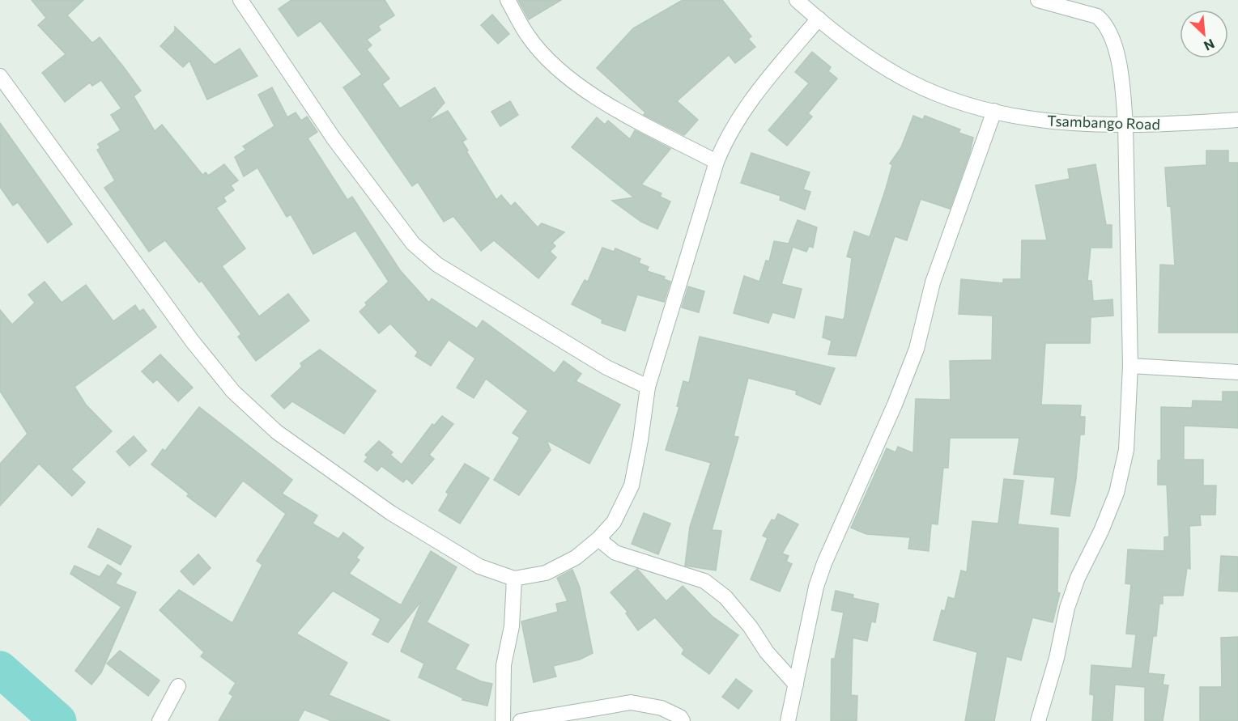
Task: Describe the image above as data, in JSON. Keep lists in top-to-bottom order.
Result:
{
  "streets": {
    "street": ["Tsambango Road"]
  },
  "north": "bottom right"
}
